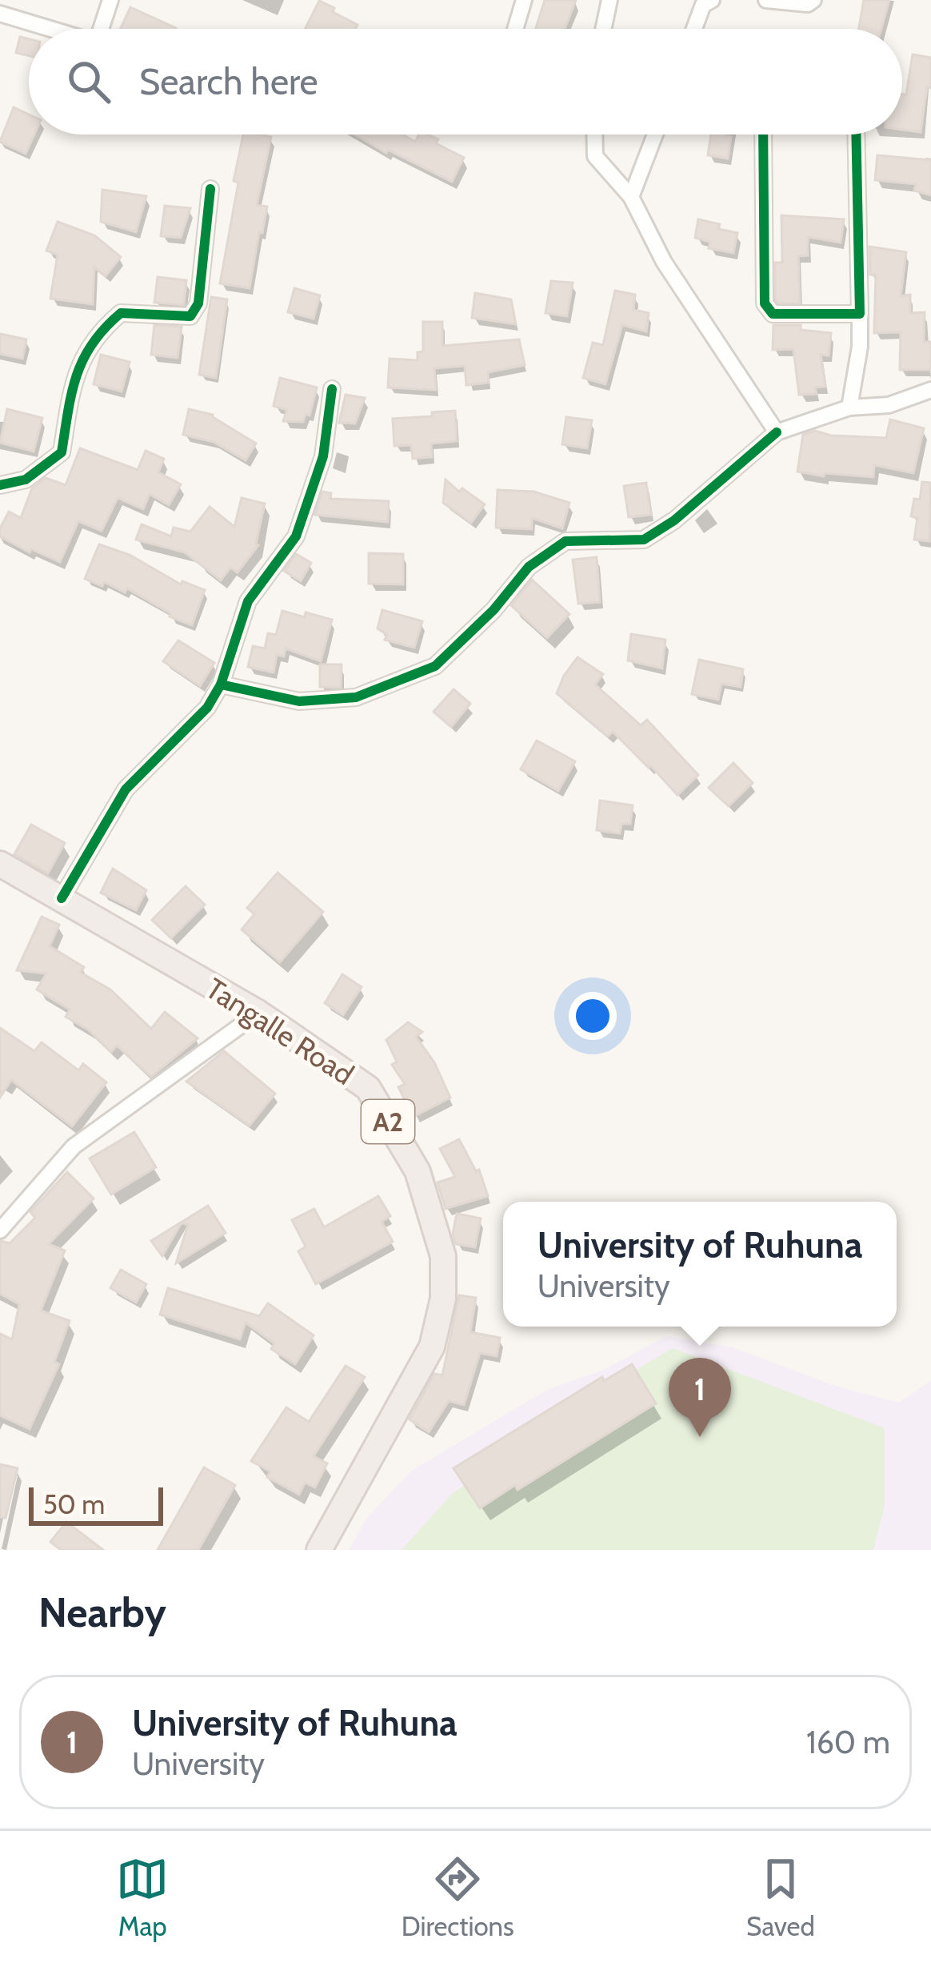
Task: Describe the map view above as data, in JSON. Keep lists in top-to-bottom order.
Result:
{
  "streets": {
    "highway": ["Tangalle Road", "A2"]
  },
  "scale_bar": "50 m",
  "page": {
    "search": "Search here",
    "popup": ["University of Ruhuna", "University"],
    "pins": "1",
    "scale": "50 m",
    "heading": "Nearby",
    "list": [
      {
        "mark": "1",
        "name": "University of Ruhuna",
        "note": "University",
        "value": "160 m"
      }
    ],
    "nav": ["Map", "Directions", "Saved"]
  }
}
